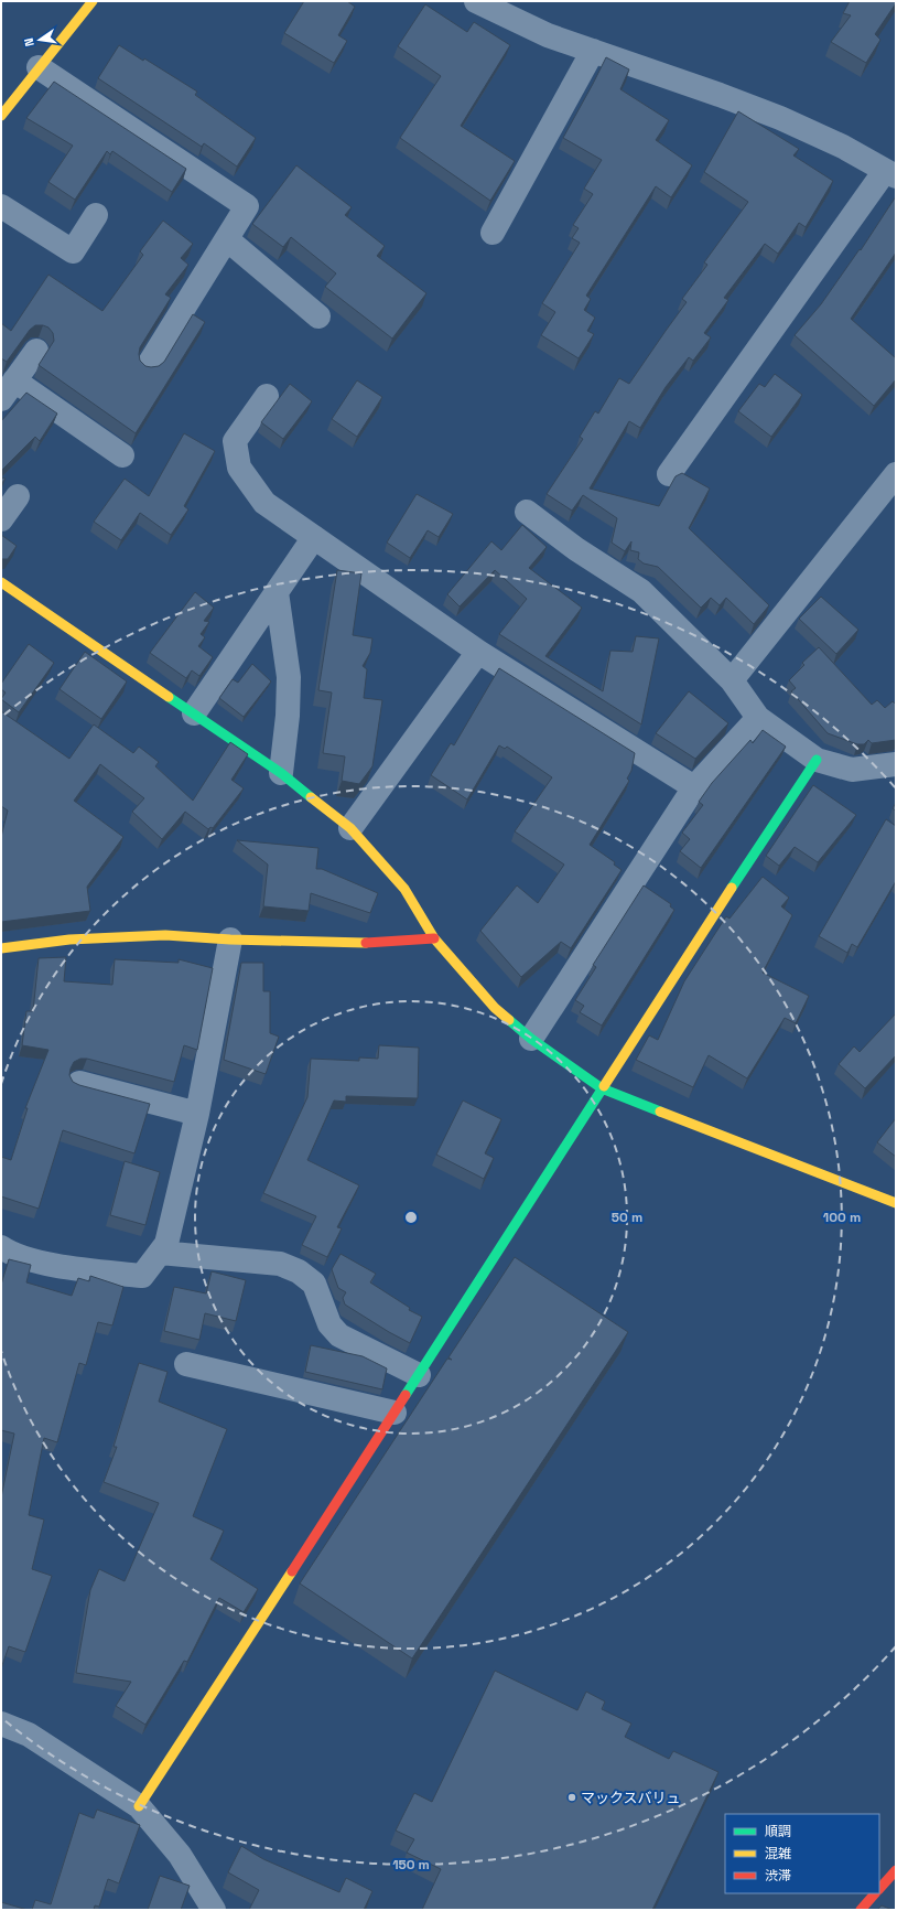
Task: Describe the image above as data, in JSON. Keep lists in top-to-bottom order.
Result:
{
  "places": ["マックスバリュ"],
  "legend": ["順調", "混雑", "渋滞"],
  "north": "left",
  "rings": ["50 m", "100 m", "150 m"]
}
